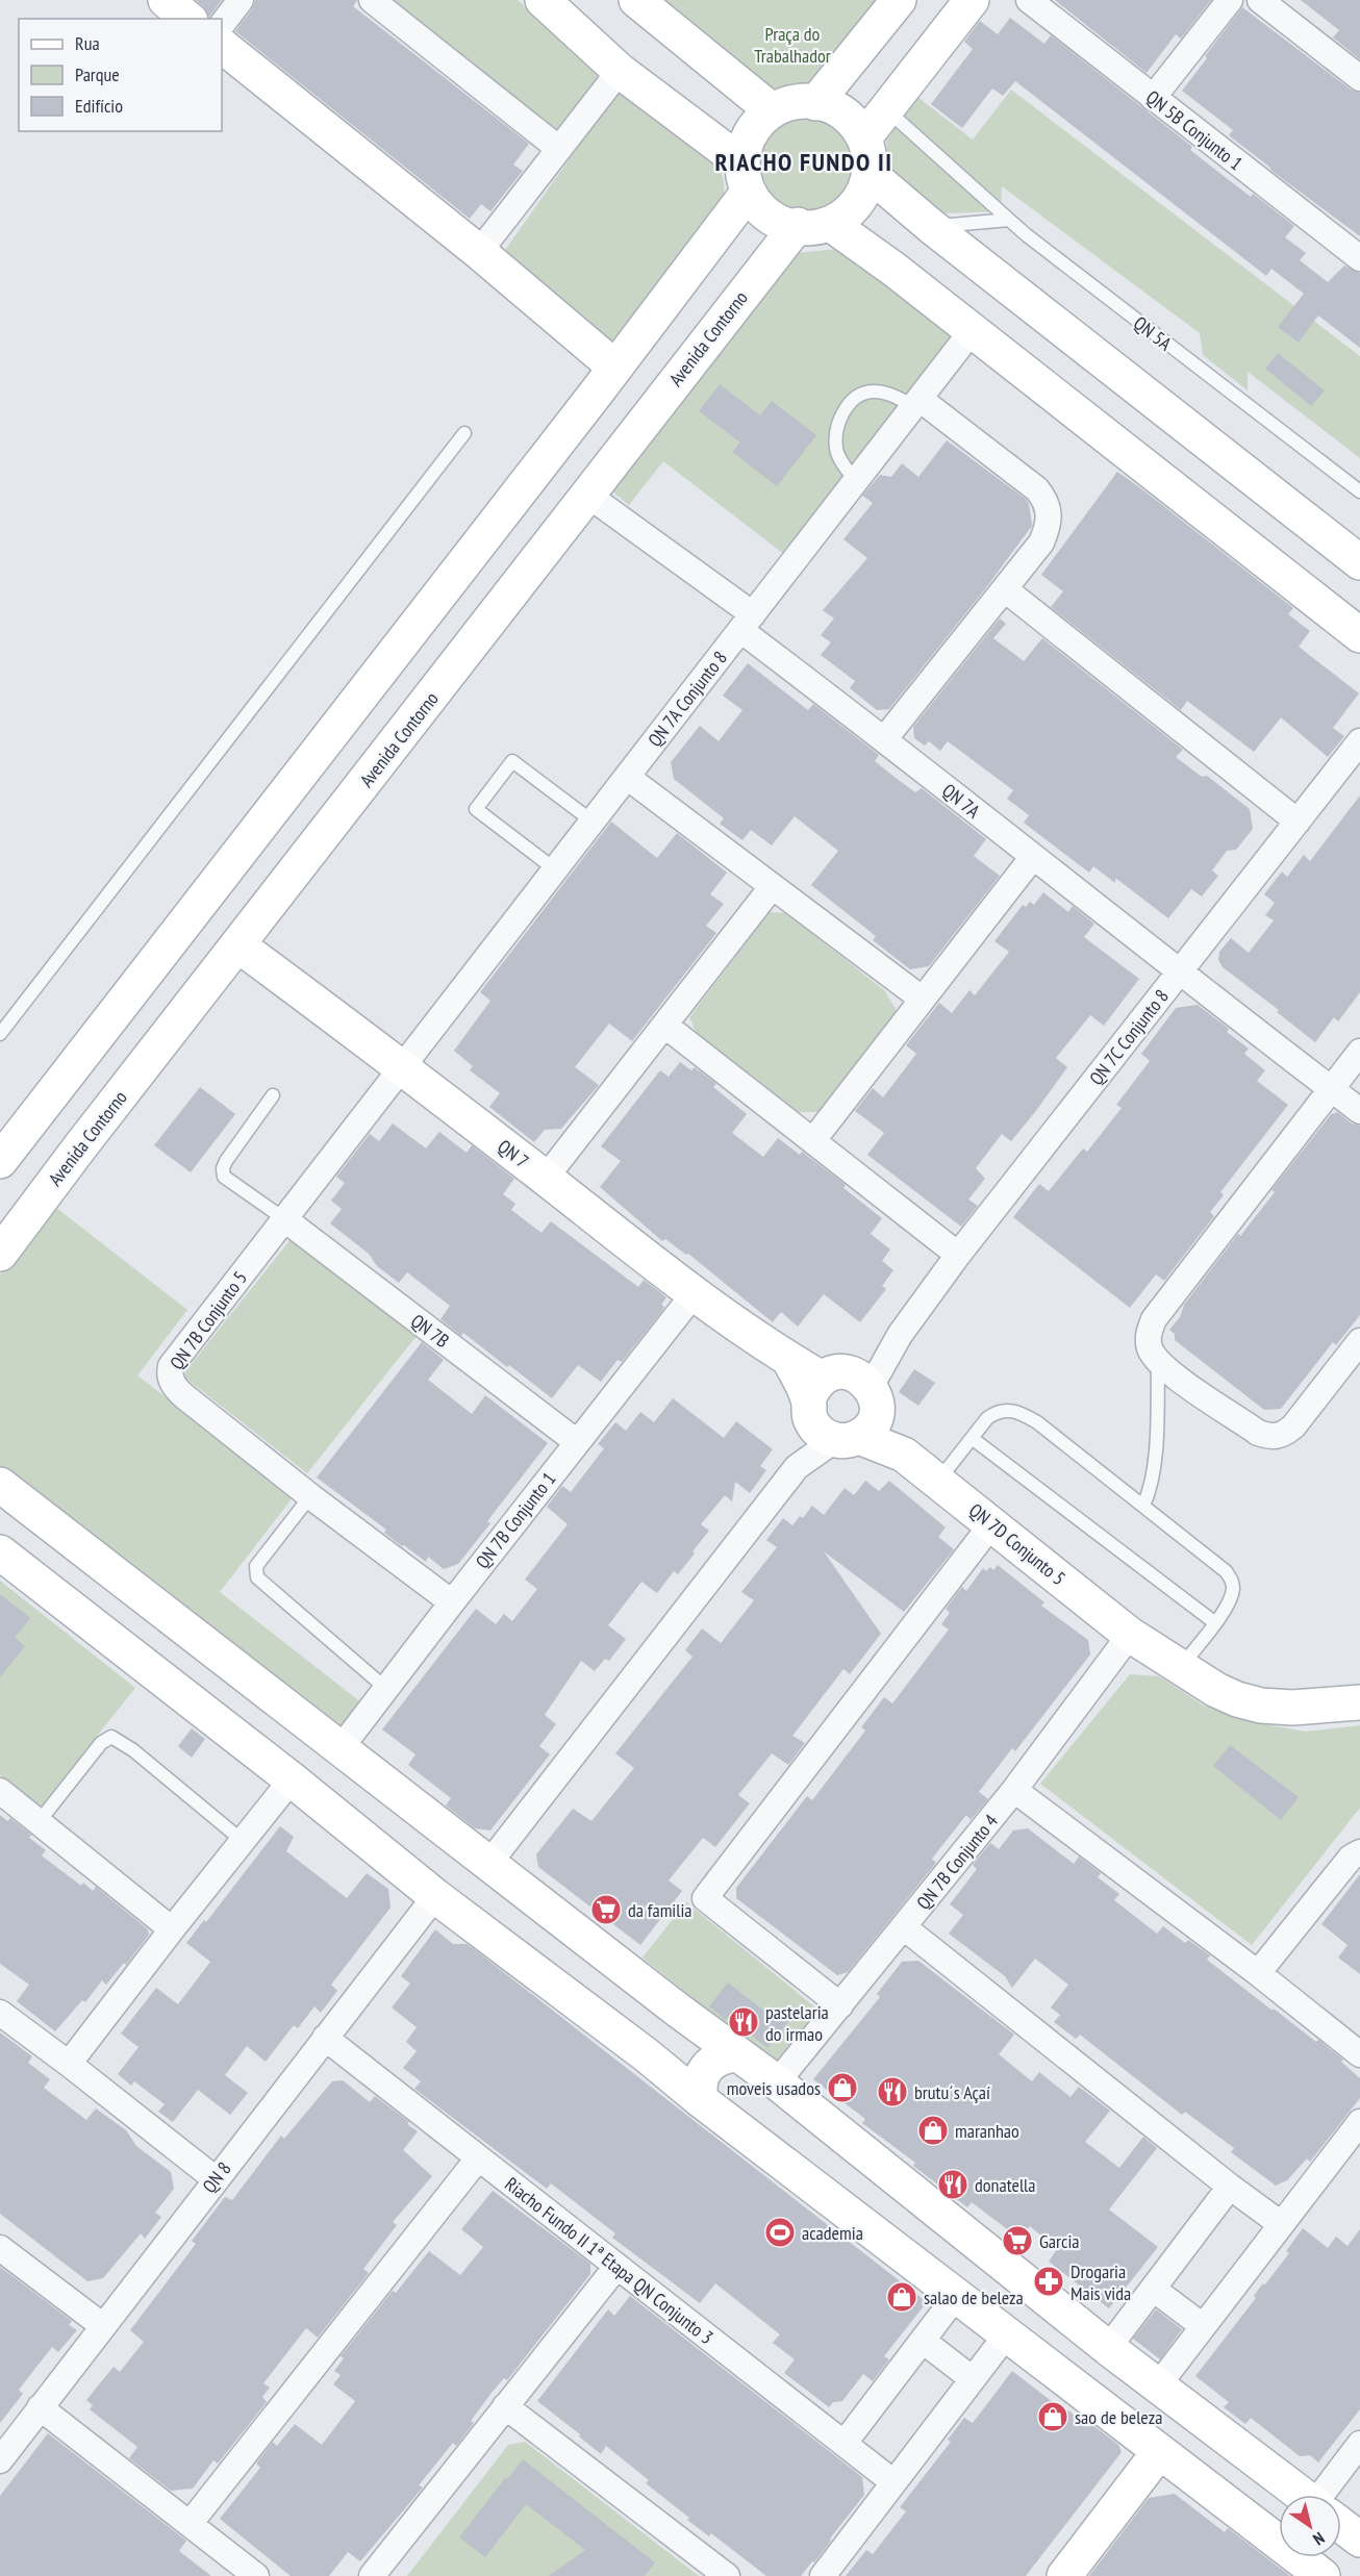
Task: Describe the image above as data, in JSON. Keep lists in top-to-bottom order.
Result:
{
  "streets": {
    "main road": ["Avenida Contorno", "QN 7", "QN 7D Conjunto 5"],
    "street": [
      "QN 5B Conjunto 1",
      "QN 7A Conjunto 8",
      "QN 7A",
      "QN 7C Conjunto 8",
      "QN 7B Conjunto 5",
      "QN 7B",
      "QN 7B Conjunto 1",
      "QN 7B Conjunto 4",
      "QN 8",
      "Riacho Fundo II 1ª Etapa QN Conjunto 3"
    ],
    "lane": ["QN 5A"]
  },
  "crossings": [
    ["Avenida Contorno", "QN 7A"],
    ["Avenida Contorno", "QN 7"],
    ["QN 7A Conjunto 8", "QN 7A"],
    ["QN 7A Conjunto 8", "QN 7"],
    ["QN 7A Conjunto 8", "QN 7B Conjunto 5"],
    ["QN 7A", "QN 7C Conjunto 8"],
    ["QN 7C Conjunto 8", "QN 7"],
    ["QN 7C Conjunto 8", "QN 7D Conjunto 5"],
    ["QN 7", "QN 7B Conjunto 5"],
    ["QN 7", "QN 7B Conjunto 1"],
    ["QN 7", "QN 7D Conjunto 5"],
    ["QN 7B Conjunto 5", "QN 7B"],
    ["QN 7B Conjunto 5", "QN 7B Conjunto 1"],
    ["QN 7B", "QN 7B Conjunto 1"],
    ["QN 7D Conjunto 5", "QN 7B Conjunto 4"],
    ["QN 8", "Riacho Fundo II 1ª Etapa QN Conjunto 3"]
  ],
  "districts": ["RIACHO FUNDO II"],
  "parks": ["Praça do Trabalhador"],
  "places": {
    "supermarket": ["da familia", "Garcia"],
    "restaurant": ["pastelaria do irmao", "brutu´s Açaí", "donatella"],
    "shop": [
      "moveis usados",
      "maranhao",
      "salao de beleza",
      "sao de beleza"
    ],
    "sports": ["academia"],
    "pharmacy": ["Drogaria Mais vida"]
  },
  "legend": ["Rua", "Parque", "Edifício"],
  "north": "bottom right"
}
